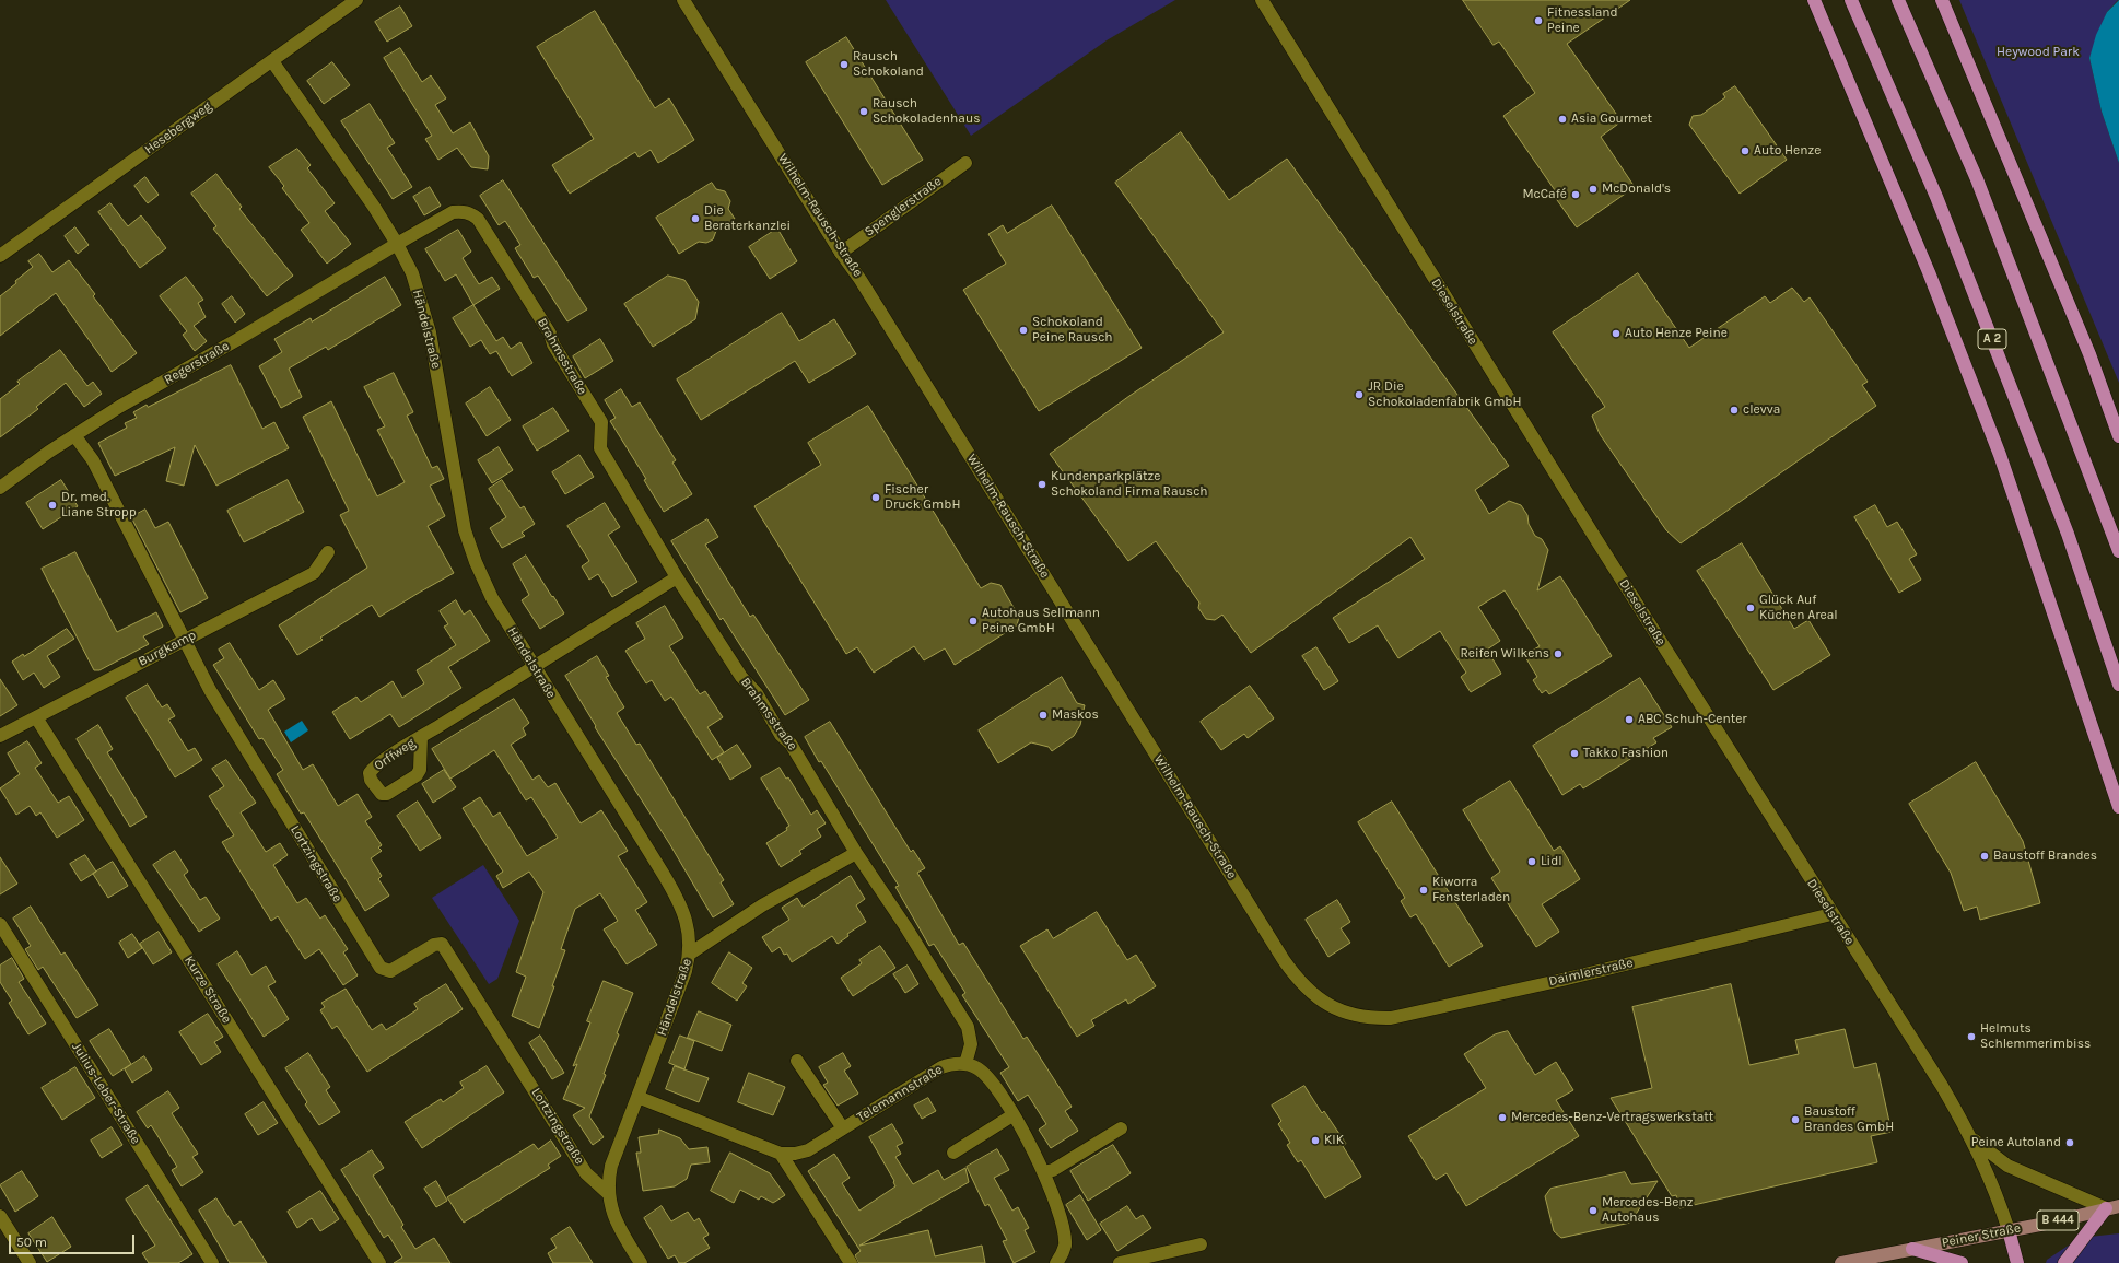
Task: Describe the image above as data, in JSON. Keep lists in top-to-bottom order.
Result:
{
  "streets": {
    "highway": ["A 2"],
    "main road": ["B 444", "Peiner Straße"],
    "street": [
      "Hesebergweg",
      "Spenglerstraße",
      "Wilhelm-Rausch-Straße",
      "Dieselstraße",
      "Händelstraße",
      "Brahmsstraße",
      "Regerstraße",
      "Burgkamp",
      "Orffweg",
      "Lortzingstraße",
      "Daimlerstraße",
      "Kurze Straße",
      "Julius-Leber-Straße",
      "Telemannstraße"
    ]
  },
  "crossings": [
    ["Hesebergweg", "Händelstraße"],
    ["Spenglerstraße", "Wilhelm-Rausch-Straße"],
    ["Wilhelm-Rausch-Straße", "Daimlerstraße"],
    ["Dieselstraße", "Daimlerstraße"],
    ["Dieselstraße", "Peiner Straße"],
    ["Händelstraße", "Brahmsstraße"],
    ["Händelstraße", "Regerstraße"],
    ["Händelstraße", "Orffweg"],
    ["Händelstraße", "Lortzingstraße"],
    ["Händelstraße", "Telemannstraße"],
    ["Brahmsstraße", "Regerstraße"],
    ["Brahmsstraße", "Telemannstraße"],
    ["Regerstraße", "Lortzingstraße"],
    ["Burgkamp", "Lortzingstraße"],
    ["Burgkamp", "Kurze Straße"]
  ],
  "parks": ["Heywood Park"],
  "places": [
    "Fitnessland Peine",
    "Rausch Schokoland",
    "Rausch Schokoladenhaus",
    "Asia Gourmet",
    "Auto Henze",
    "McDonald's",
    "McCafé",
    "Die Beraterkanzlei",
    "Schokoland Peine Rausch",
    "Auto Henze Peine",
    "JR Die Schokoladenfabrik GmbH",
    "clevva",
    "Kundenparkplätze Schokoland Firma Rausch",
    "Fischer Druck GmbH",
    "Dr. med. Liane Stropp",
    "Glück Auf Küchen Areal",
    "Autohaus Sellmann Peine GmbH",
    "Reifen Wilkens",
    "Maskos",
    "ABC Schuh-Center",
    "Takko Fashion",
    "Baustoff Brandes",
    "Lidl",
    "Kiworra Fensterladen",
    "Helmuts Schlemmerimbiss",
    "Mercedes-Benz-Vertragswerkstatt",
    "Baustoff Brandes GmbH",
    "KIK",
    "Peine Autoland",
    "Mercedes-Benz Autohaus"
  ],
  "scale_bar": "50 m"
}
